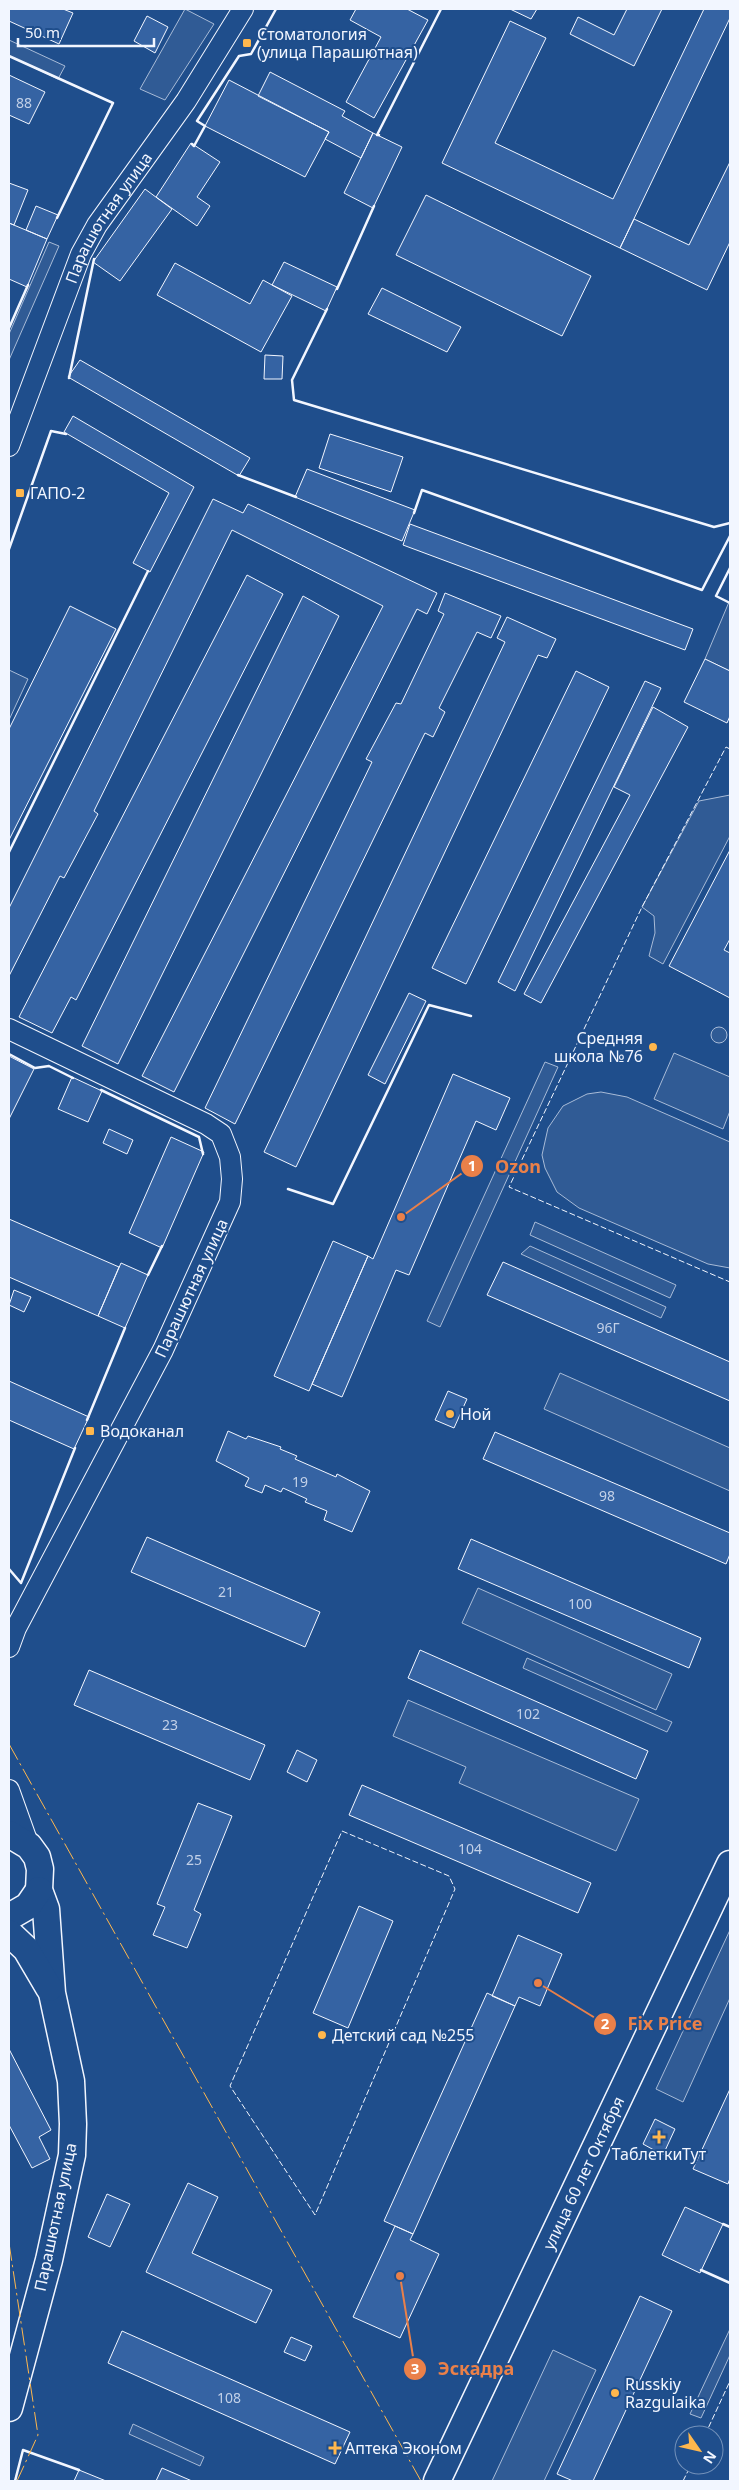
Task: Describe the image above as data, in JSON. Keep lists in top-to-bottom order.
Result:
{
  "streets": {
    "main road": ["Парашютная улица", "улица 60 лет Октября"]
  },
  "places": {
    "transit": ["Стоматология (улица Парашютная)", "ГАПО-2", "Водоканал"],
    "other": [
      "Средняя школа №76",
      "Ozon",
      "Ной",
      "Fix Price",
      "Детский сад №255",
      "Эскадра",
      "Russkiy Razgulaika"
    ],
    "health": ["ТаблеткиТут", "Аптека Эконом"]
  },
  "house_numbers": [
    "88",
    "96Г",
    "19",
    "98",
    "21",
    "100",
    "102",
    "23",
    "104",
    "25",
    "108"
  ],
  "scale_bar": "50 m",
  "north": "bottom right"
}
